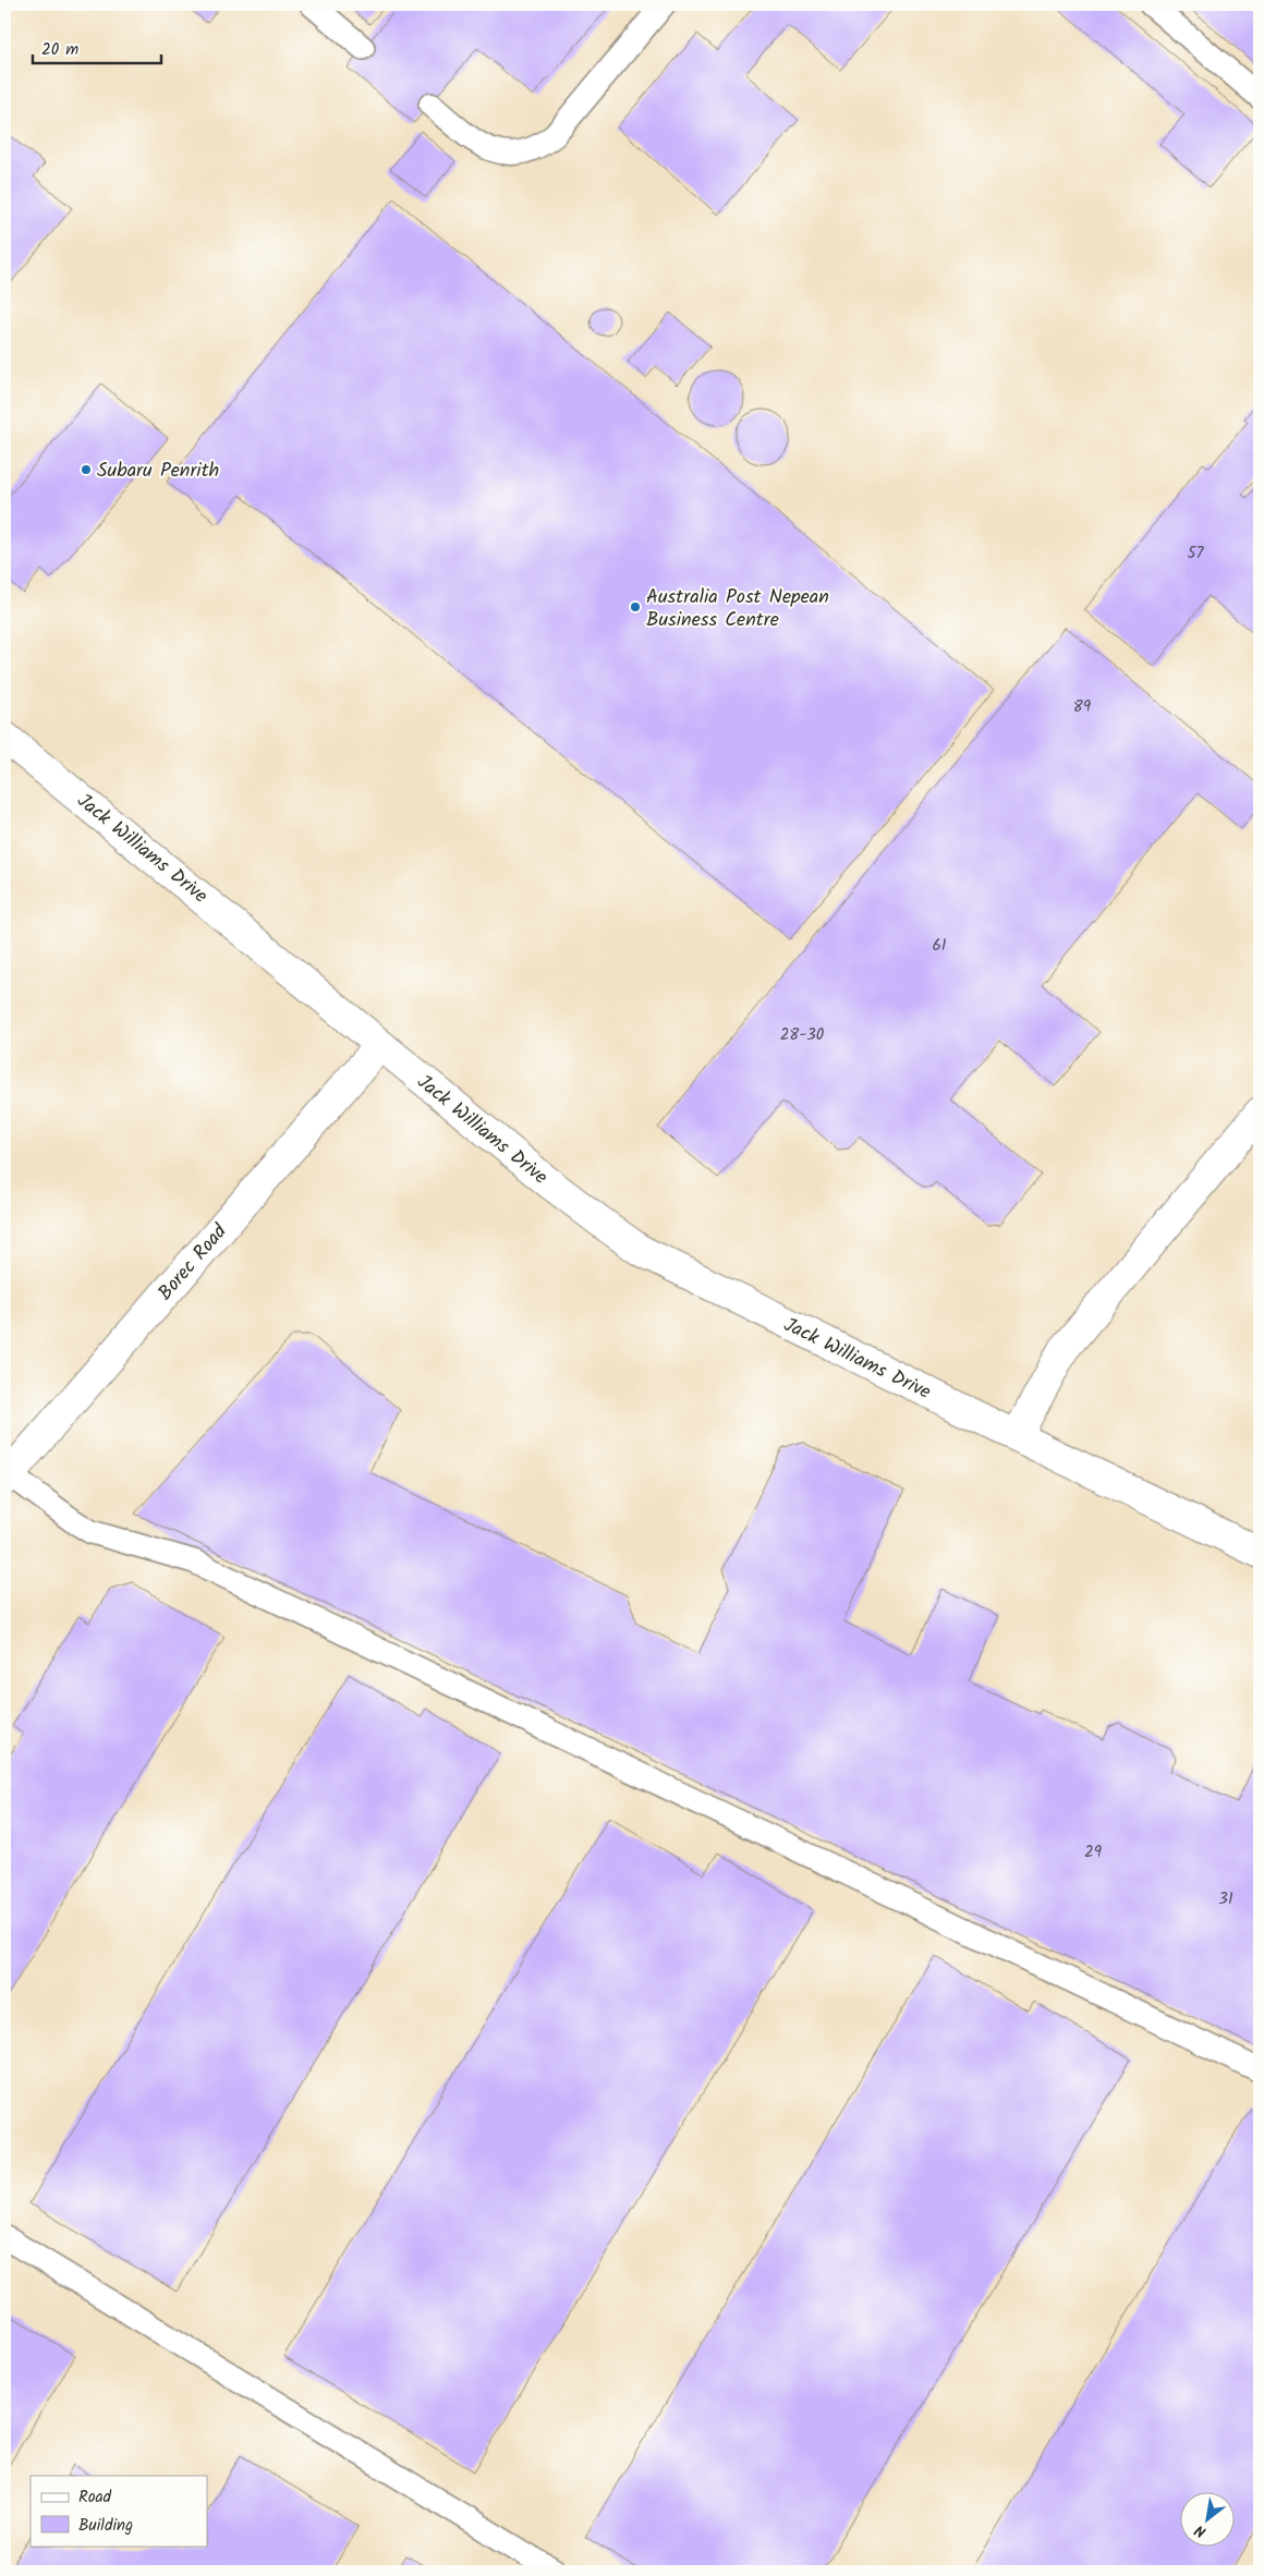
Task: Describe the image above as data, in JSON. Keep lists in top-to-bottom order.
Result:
{
  "streets": {
    "street": ["Jack Williams Drive", "Borec Road"]
  },
  "crossings": [
    ["Jack Williams Drive", "Borec Road"]
  ],
  "places": ["Subaru Penrith", "Australia Post Nepean Business Centre"],
  "house_numbers": [
    "57",
    "89",
    "61",
    "28-30",
    "29",
    "31"
  ],
  "legend": ["Road", "Building"],
  "scale_bar": "20 m",
  "north": "bottom left"
}
